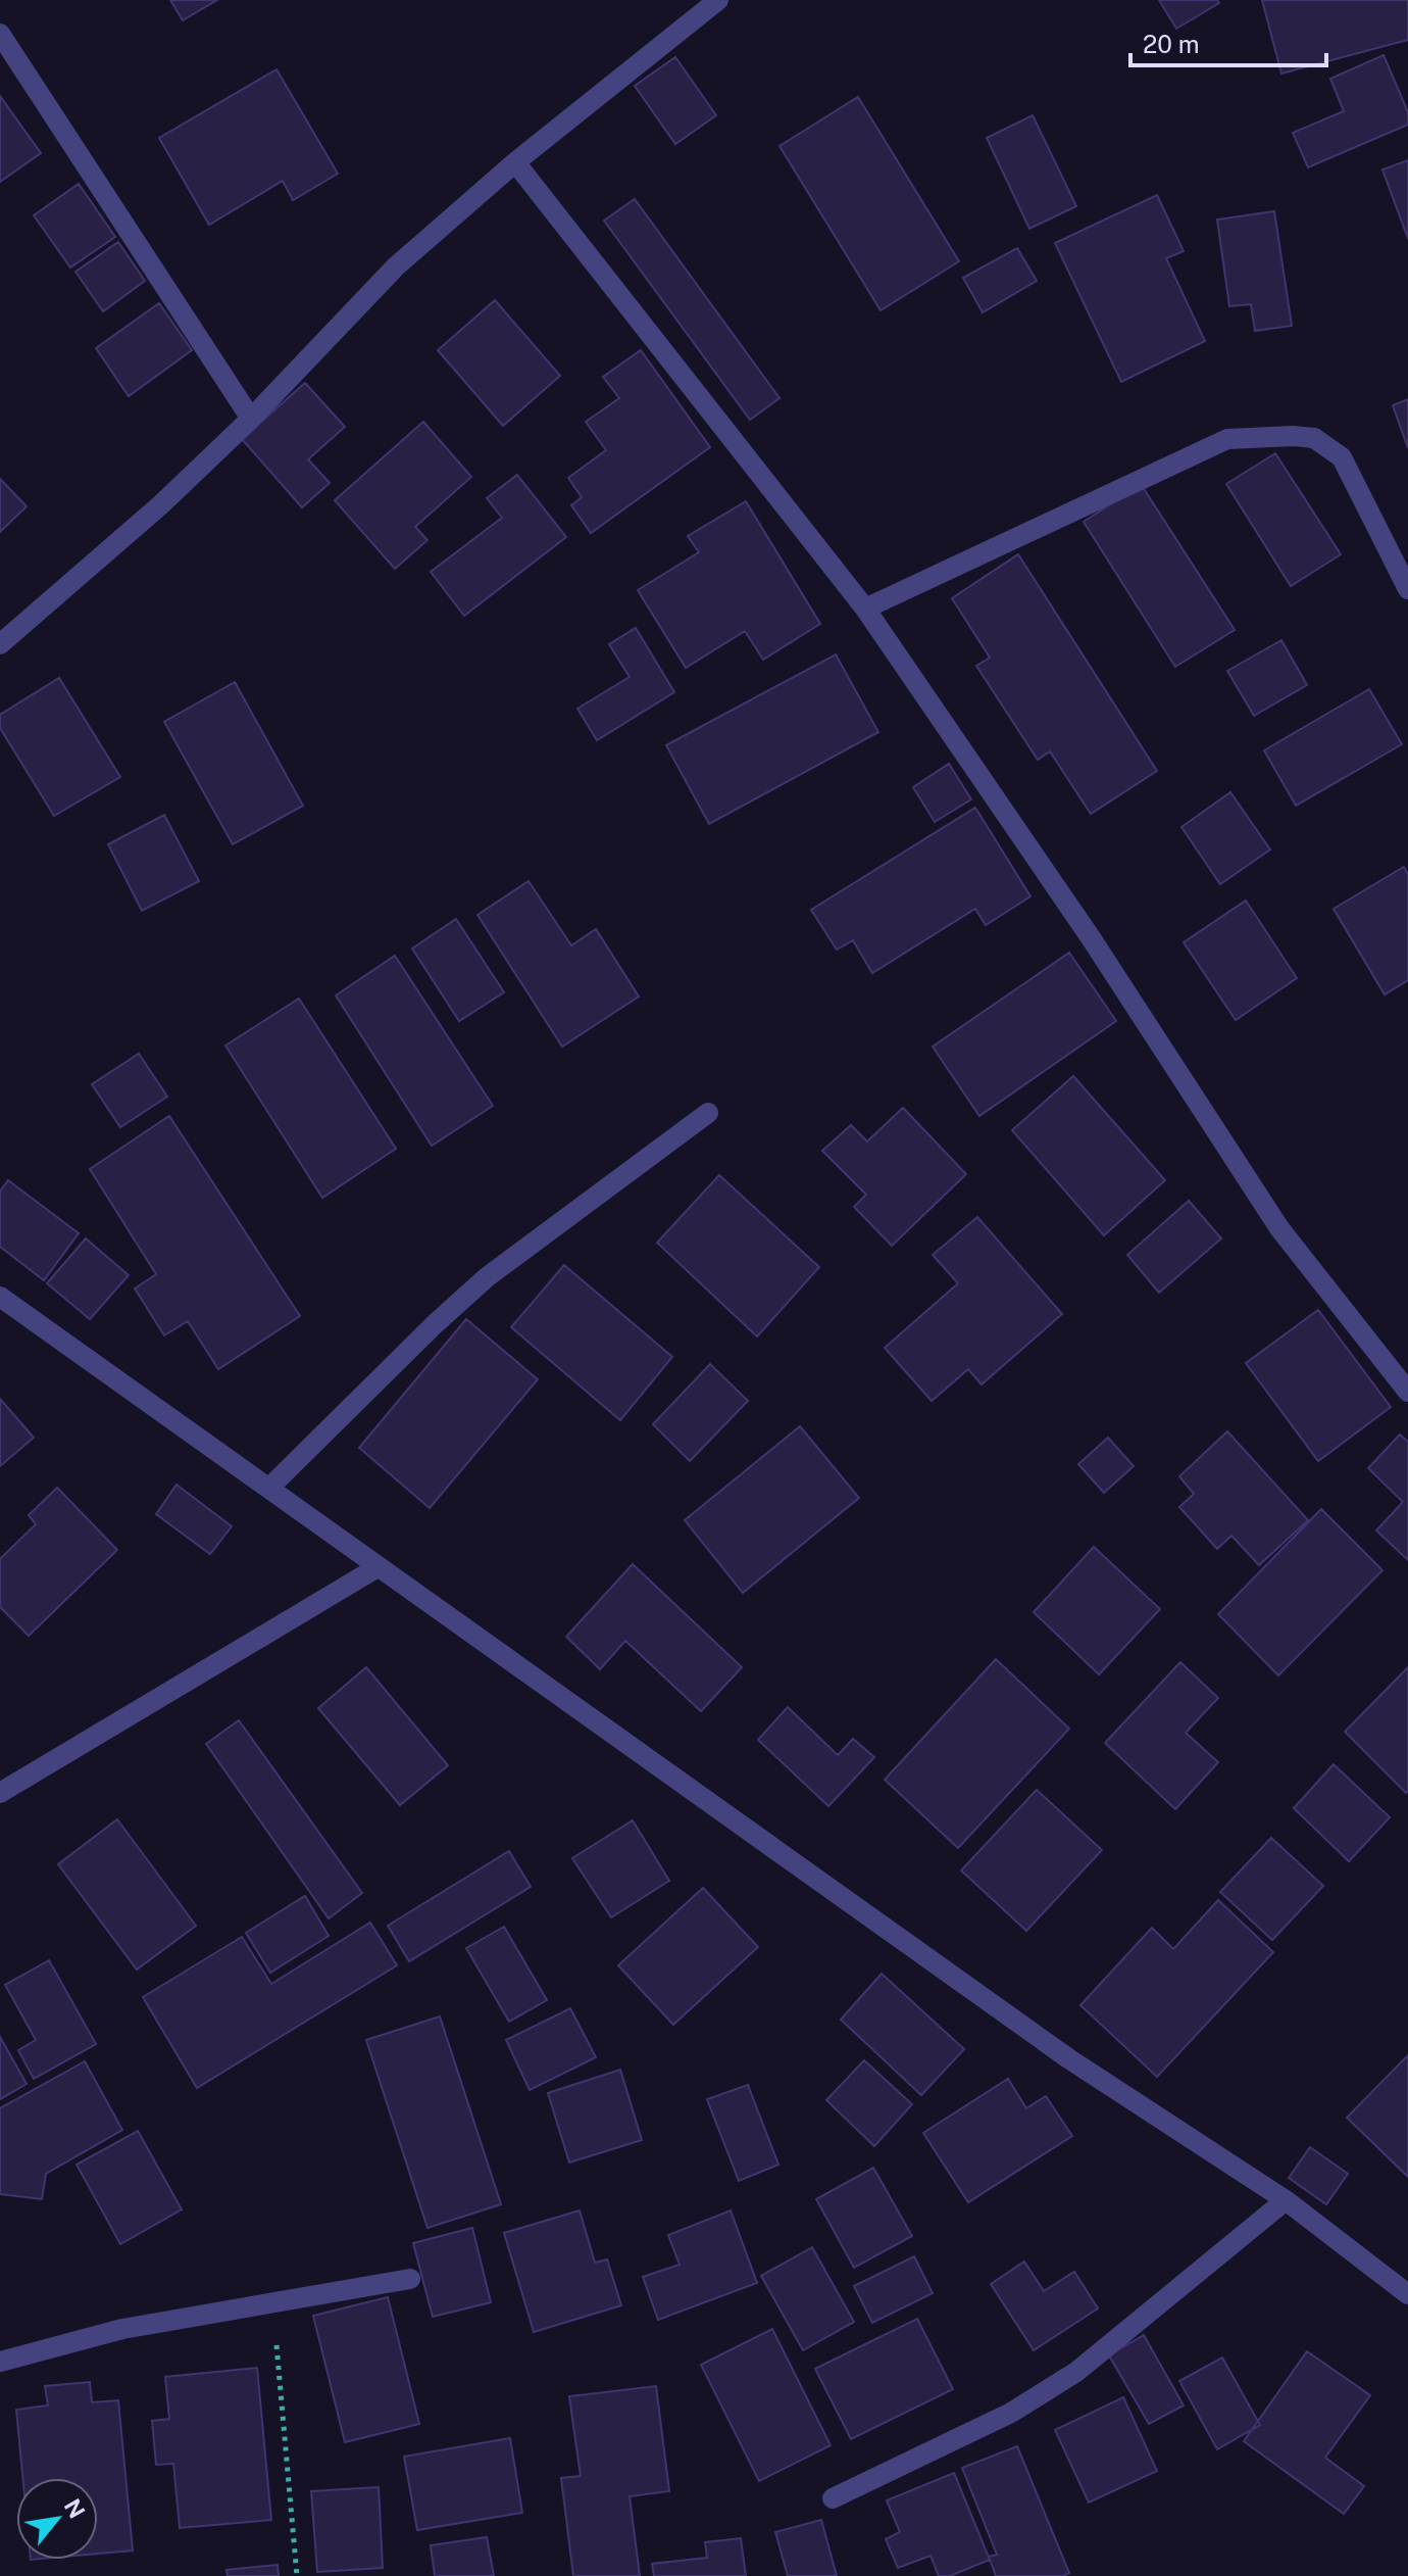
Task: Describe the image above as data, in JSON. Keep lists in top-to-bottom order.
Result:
{
  "scale_bar": "20 m",
  "north": "top right"
}
